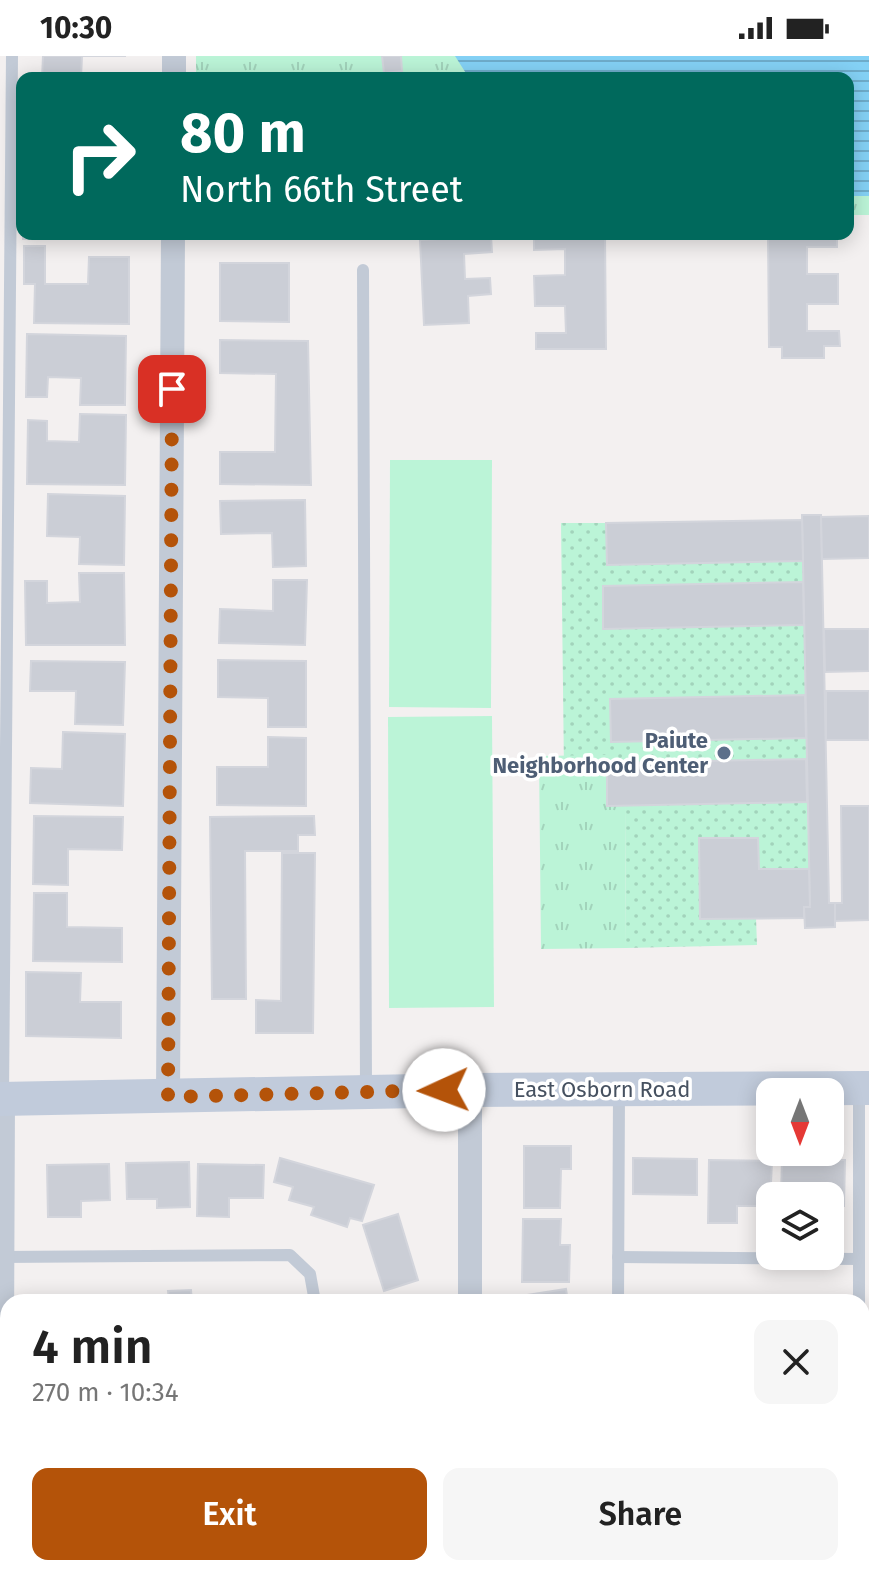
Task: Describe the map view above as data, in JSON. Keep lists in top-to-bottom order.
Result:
{
  "streets": {
    "main road": ["East Osborn Road"]
  },
  "places": ["Paiute Neighborhood Center"],
  "north": "bottom",
  "page": {
    "status": "10:30",
    "turn": ["80 m", "North 66th Street"],
    "heading": ["4 min", "270 m · 10:34"],
    "buttons": ["Exit", "Share"]
  }
}
